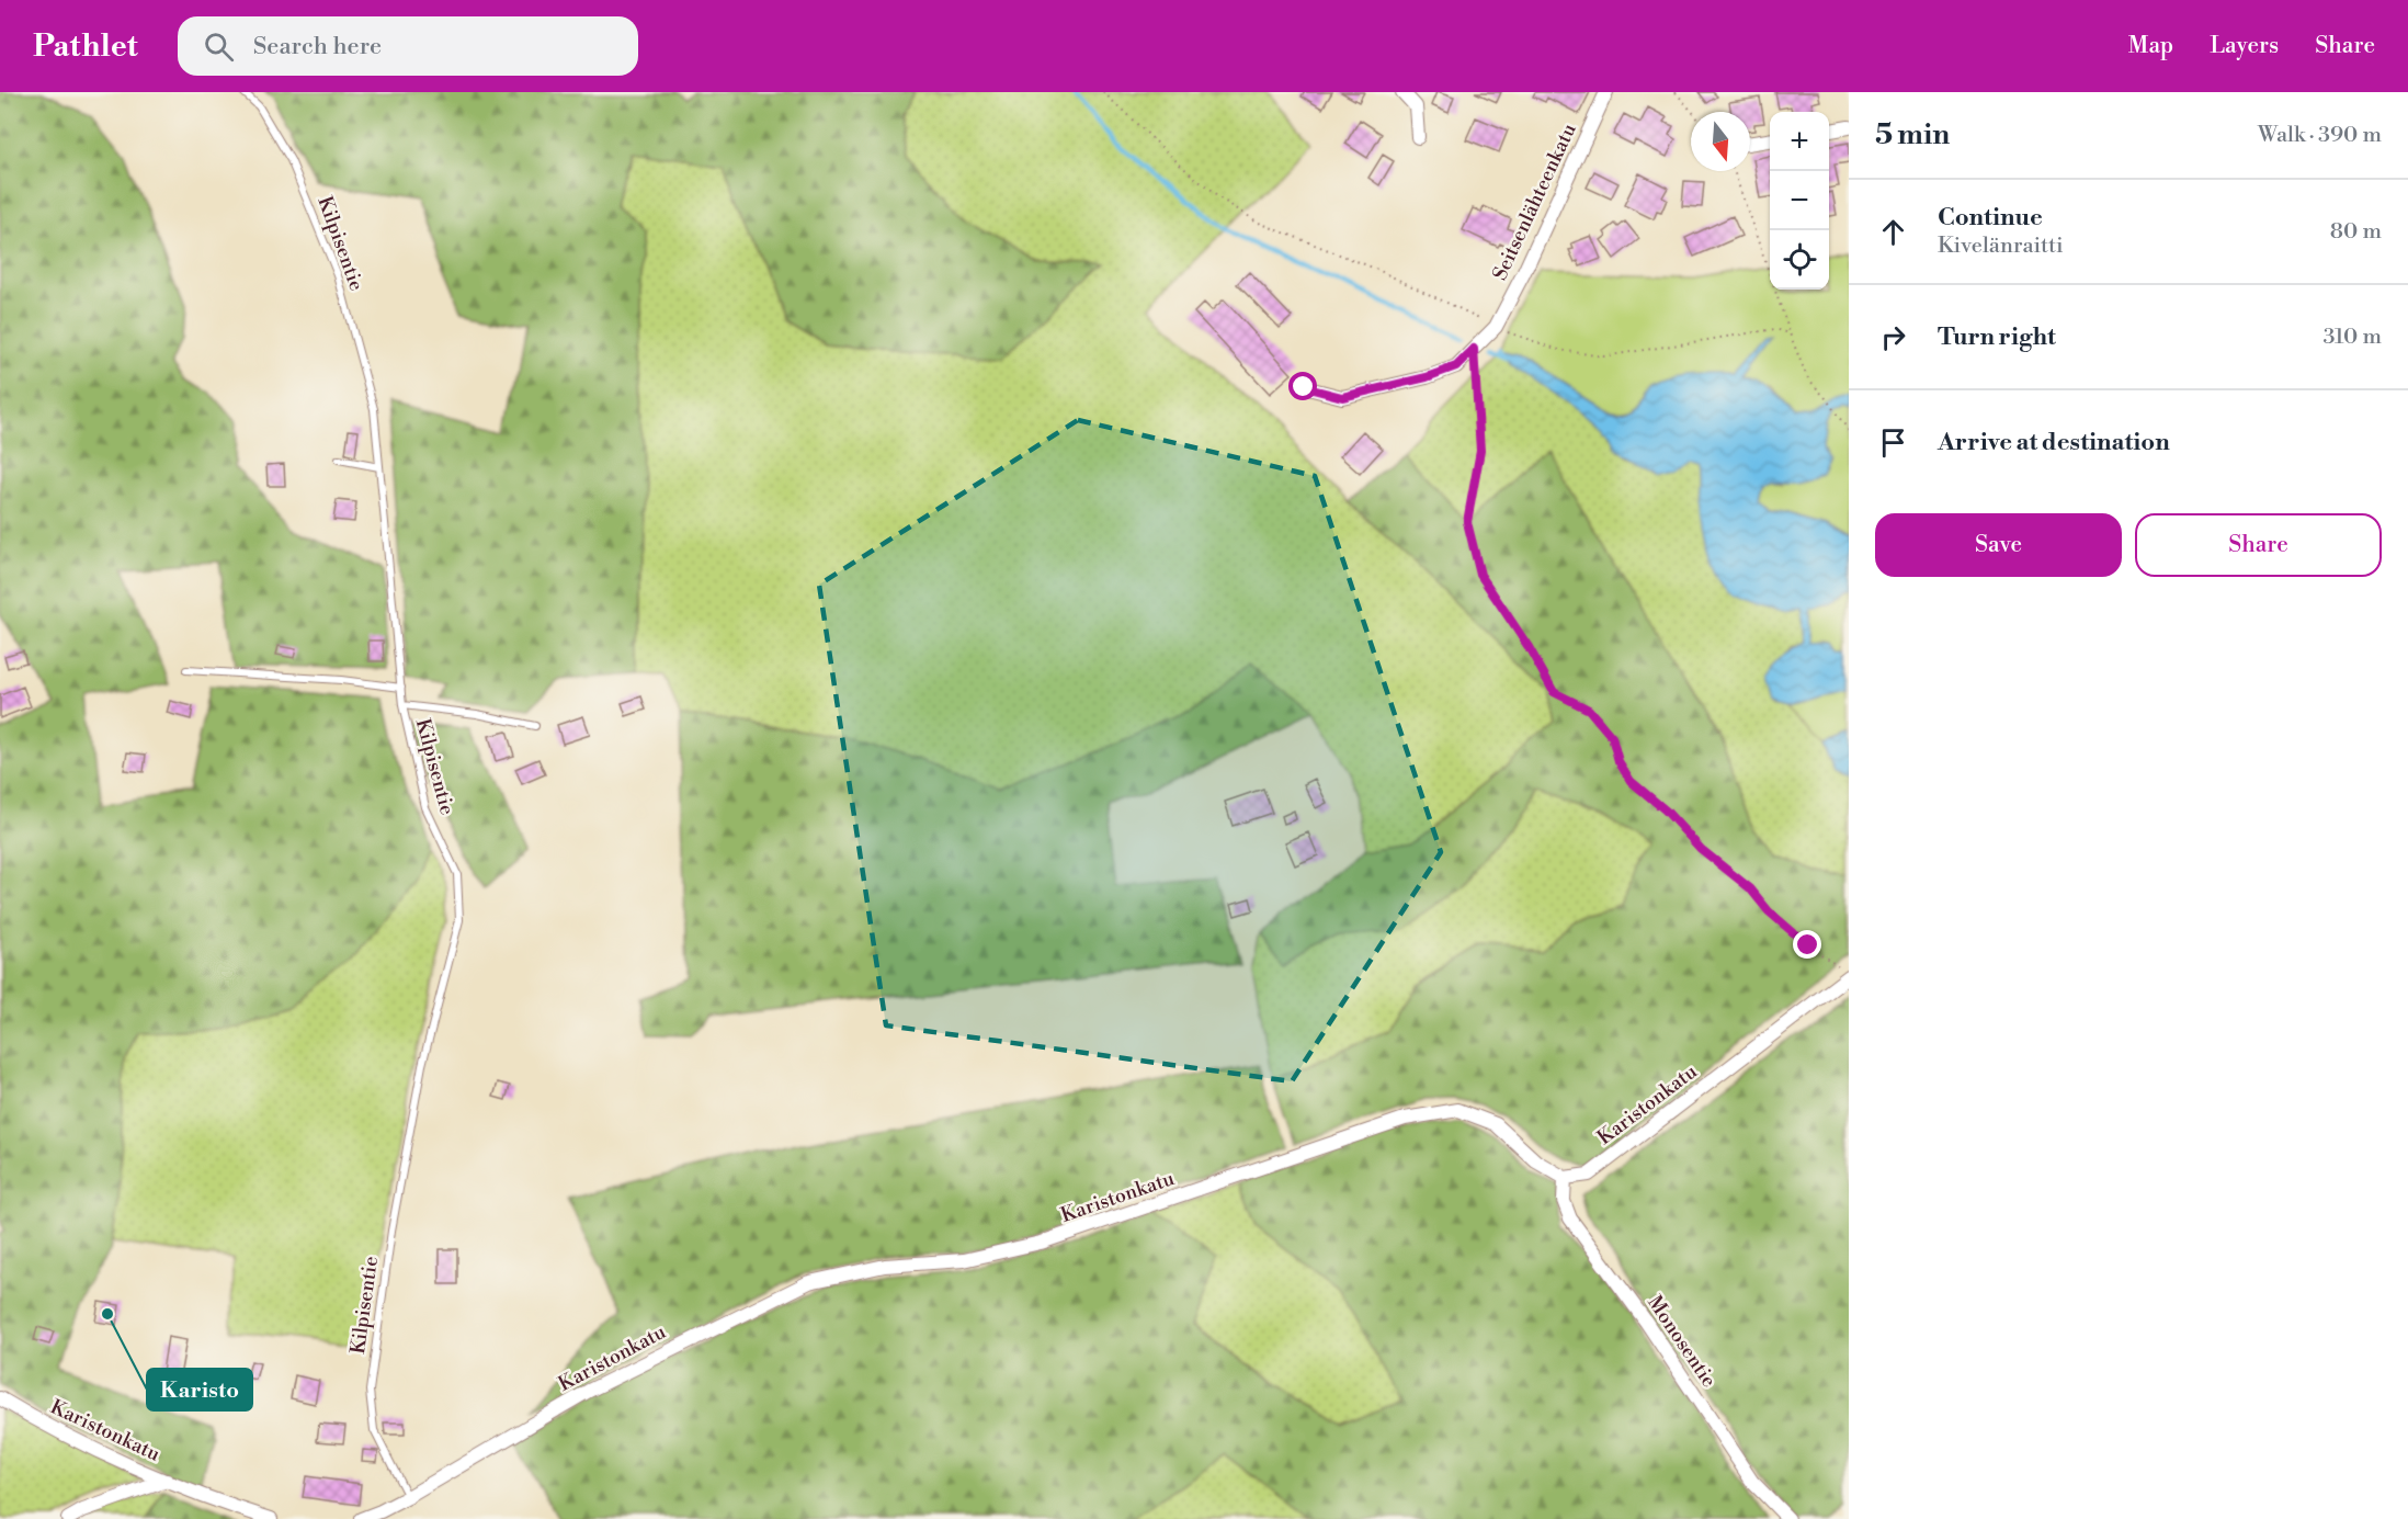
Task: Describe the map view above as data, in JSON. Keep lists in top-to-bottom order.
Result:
{
  "streets": {
    "street": ["Seitsenlähteenkatu", "Karistonkatu", "Monosentie"],
    "lane": ["Kilpisentie"]
  },
  "crossings": [
    ["Kilpisentie", "Karistonkatu"],
    ["Karistonkatu", "Monosentie"]
  ],
  "places": ["Karisto"],
  "north": "bottom",
  "page": {
    "header": "Pathlet",
    "search": "Search here",
    "nav": ["Map", "Layers", "Share"],
    "heading": ["5 min", "Walk · 390 m"],
    "map_buttons": ["+", "−"],
    "list": [
      ["Continue", "Kivelänraitti", "80 m"],
      ["Turn right", "310 m"],
      "Arrive at destination"
    ],
    "buttons": ["Save", "Share"]
  }
}
